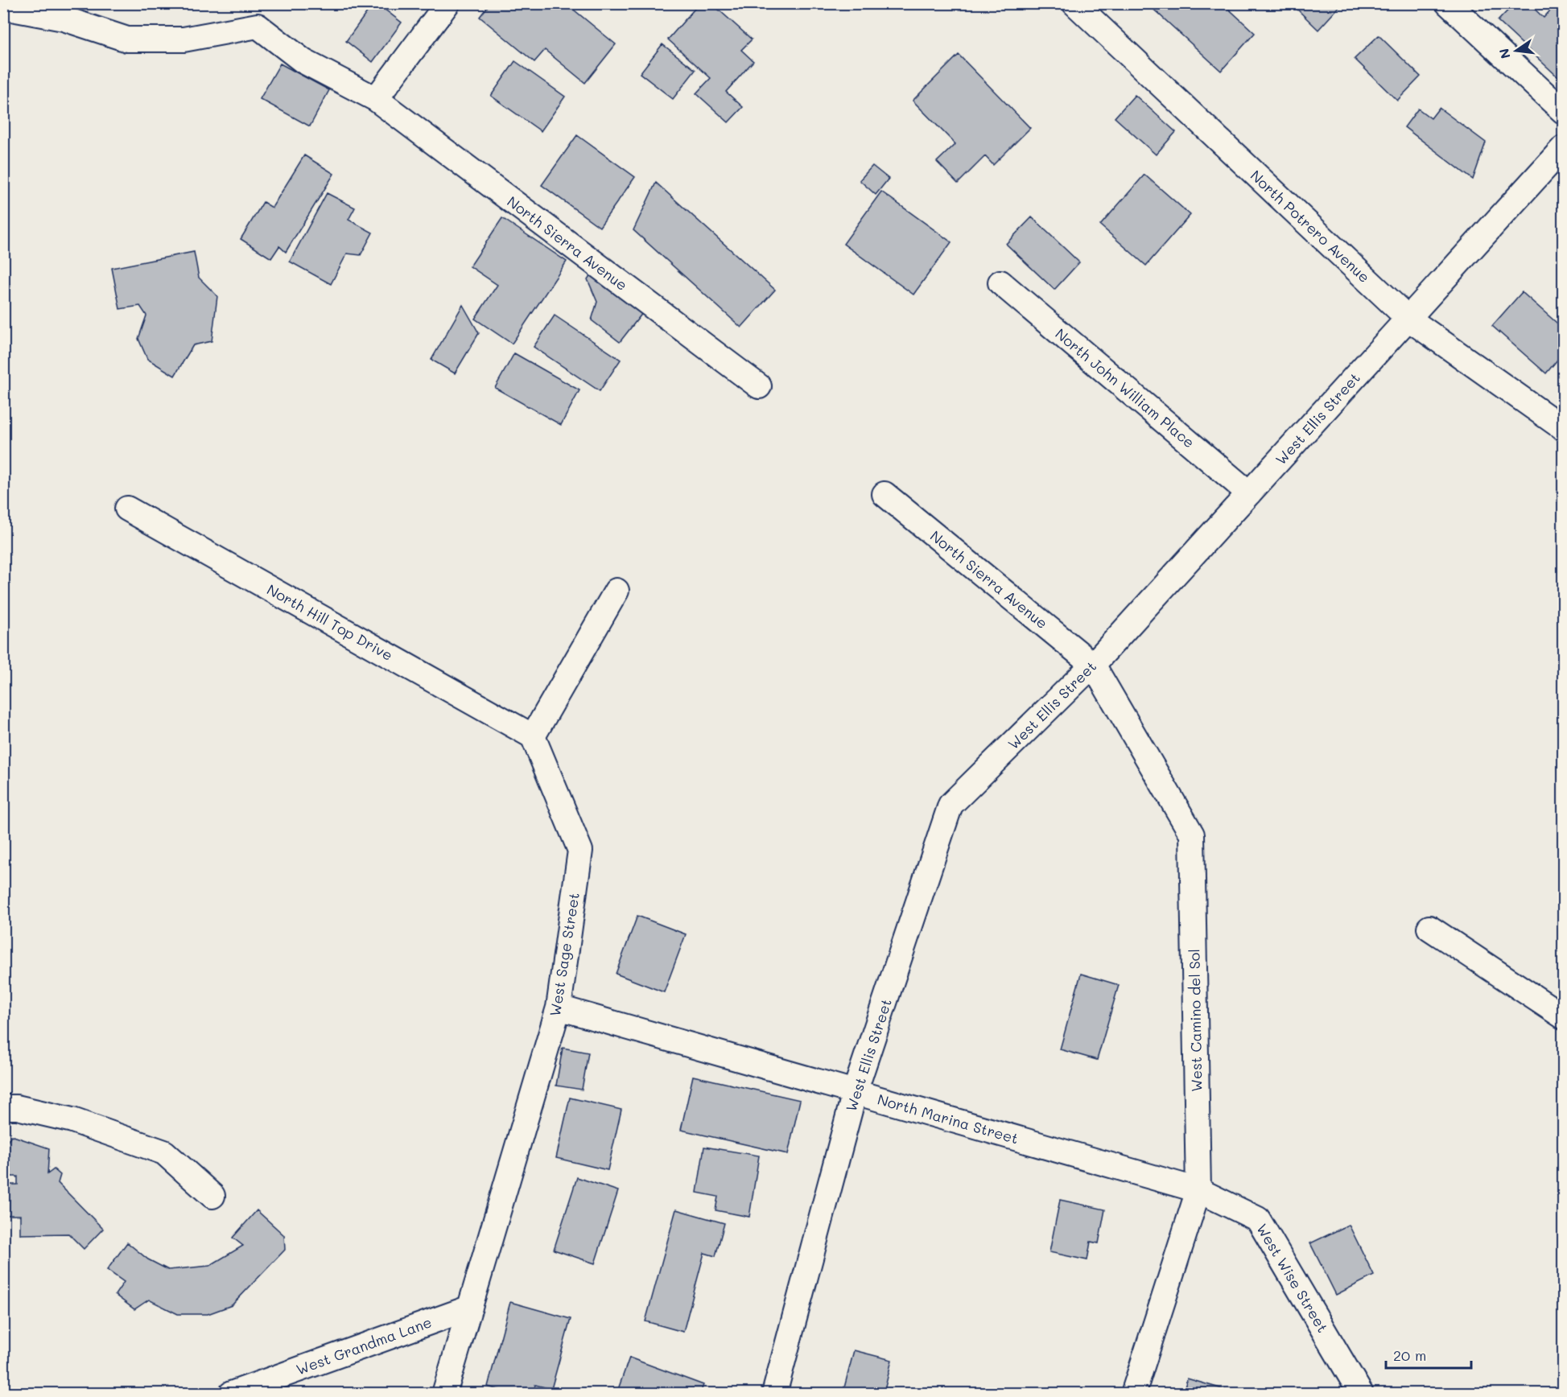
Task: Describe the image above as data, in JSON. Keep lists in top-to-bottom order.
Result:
{
  "streets": {
    "street": [
      "North Potrero Avenue",
      "North Sierra Avenue",
      "North John William Place",
      "West Ellis Street",
      "North Hill Top Drive",
      "West Sage Street",
      "West Camino del Sol",
      "North Marina Street",
      "West Wise Street",
      "West Grandma Lane"
    ]
  },
  "crossings": [
    ["North Potrero Avenue", "West Ellis Street"],
    ["North Sierra Avenue", "West Ellis Street"],
    ["North Sierra Avenue", "West Camino del Sol"],
    ["North John William Place", "West Ellis Street"],
    ["West Ellis Street", "West Camino del Sol"],
    ["West Ellis Street", "North Marina Street"],
    ["North Hill Top Drive", "West Sage Street"],
    ["West Sage Street", "North Marina Street"],
    ["West Sage Street", "West Grandma Lane"],
    ["West Camino del Sol", "North Marina Street"],
    ["West Camino del Sol", "West Wise Street"],
    ["North Marina Street", "West Wise Street"]
  ],
  "scale_bar": "20 m",
  "north": "left"
}
